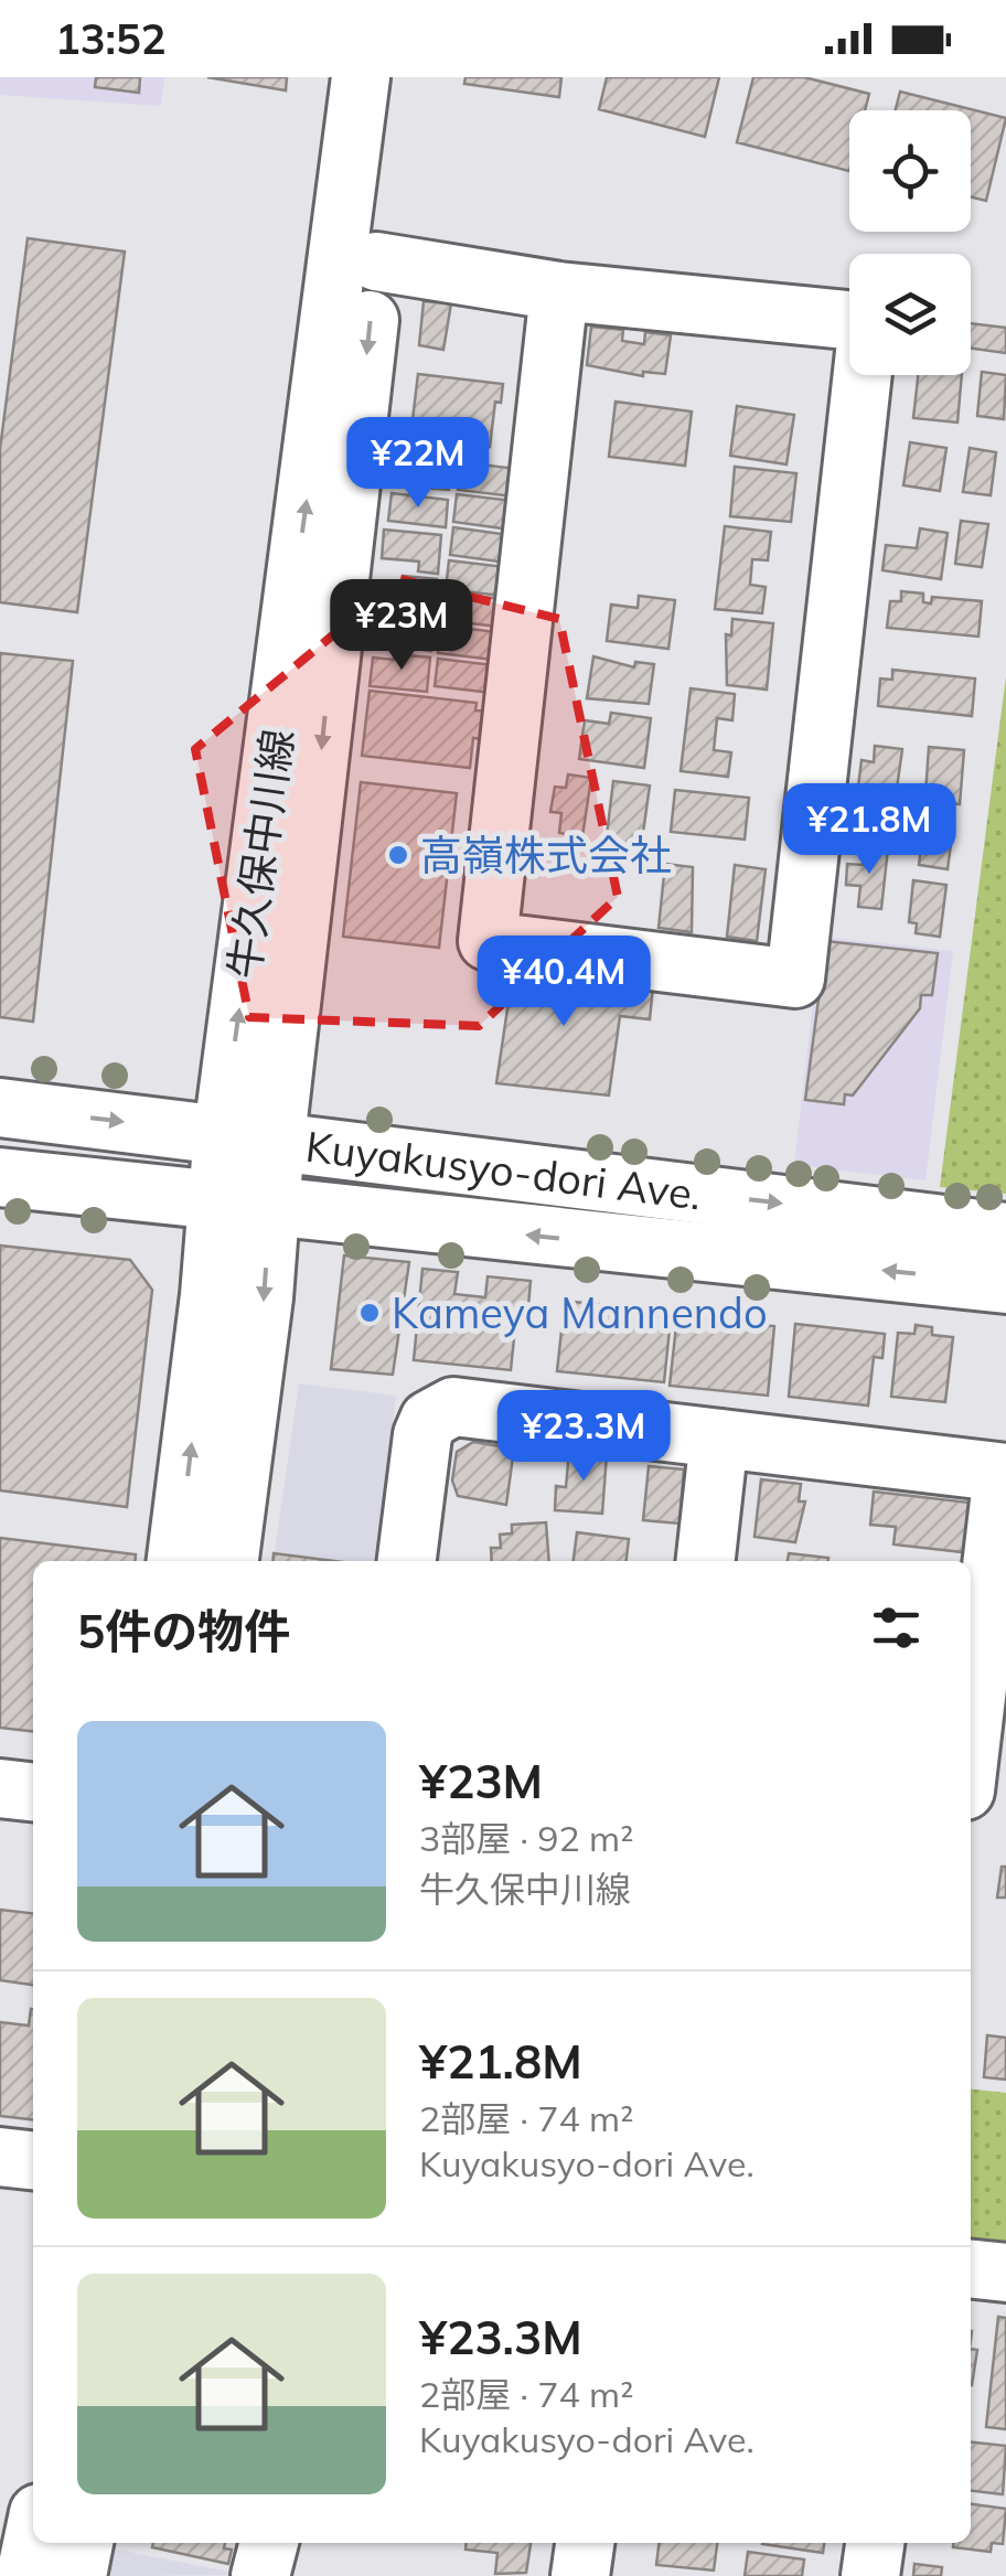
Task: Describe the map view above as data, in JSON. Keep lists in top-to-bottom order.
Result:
{
  "streets": {
    "street": ["牛久保中川線", "Kuyakusyo-dori Ave."]
  },
  "crossings": [
    ["牛久保中川線", "Kuyakusyo-dori Ave."]
  ],
  "places": ["高嶺株式会社", "Kameya Mannendo"],
  "page": {
    "status": "13:52",
    "price": [
      "¥22M",
      "¥23M",
      "¥21.8M",
      "¥40.4M",
      "¥23.3M"
    ],
    "heading": "5件の物件",
    "list": [
      {
        "name": "¥23M",
        "note": "3部屋 · 92 m² · 牛久保中川線"
      },
      {
        "name": "¥21.8M",
        "note": "2部屋 · 74 m² · Kuyakusyo-dori Ave."
      },
      {
        "name": "¥23.3M",
        "note": "2部屋 · 74 m² · Kuyakusyo-dori Ave."
      }
    ]
  }
}
